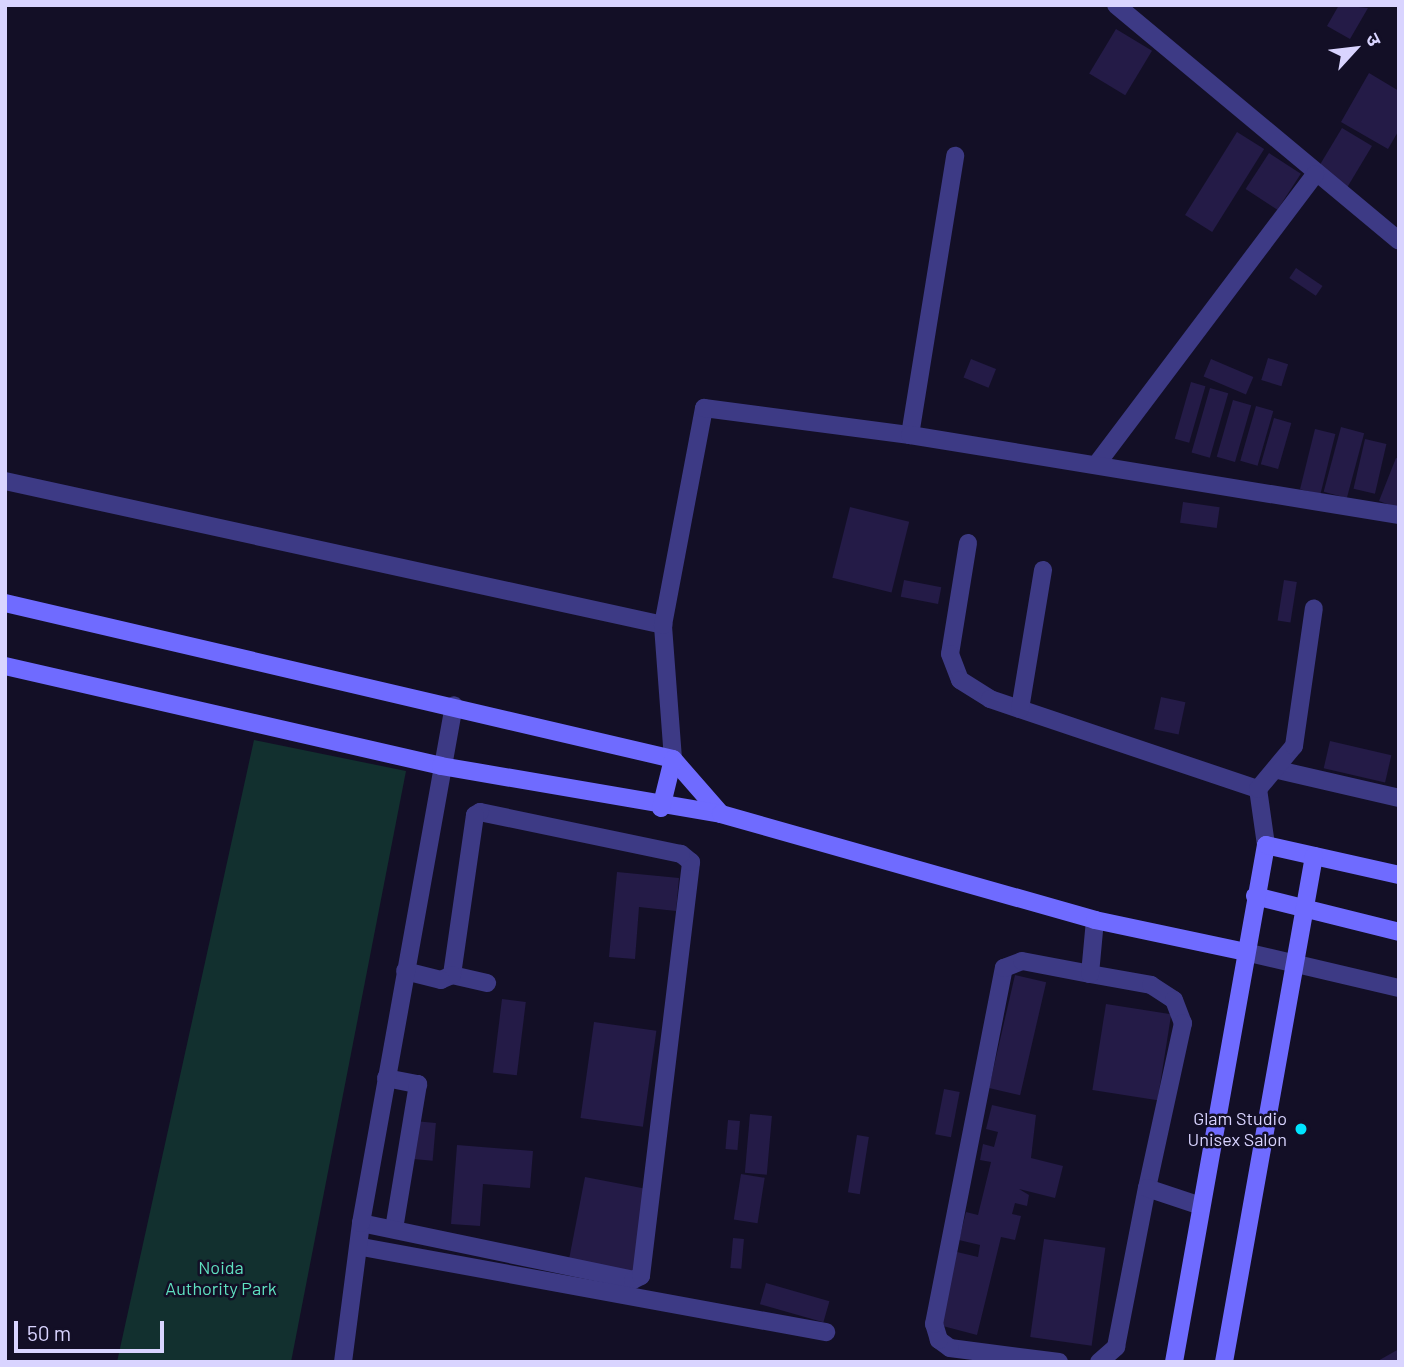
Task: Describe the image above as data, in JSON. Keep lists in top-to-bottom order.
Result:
{
  "parks": ["Noida Authority Park"],
  "places": ["Glam Studio Unisex Salon"],
  "scale_bar": "50 m",
  "north": "top right"
}
